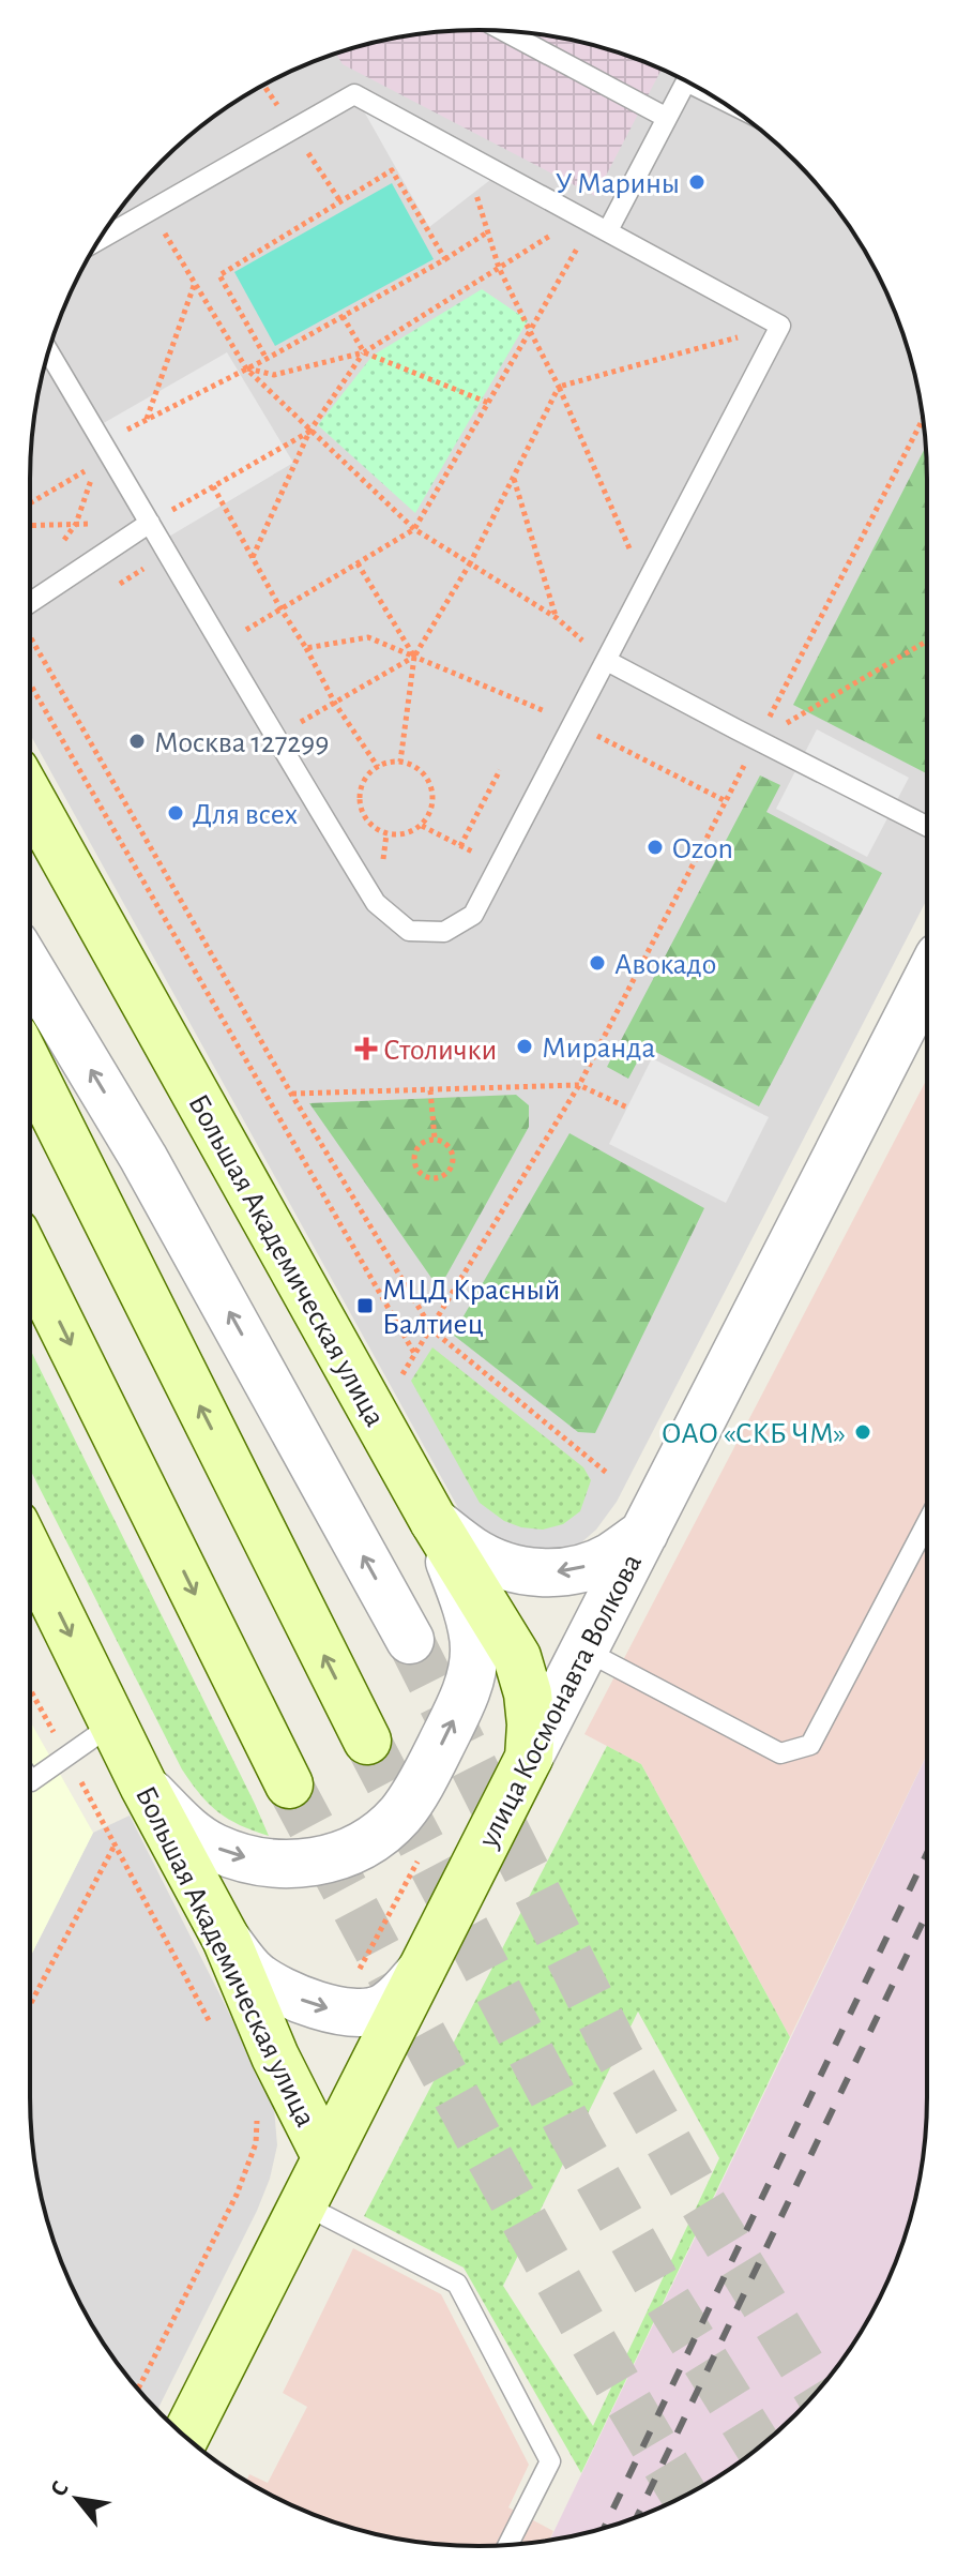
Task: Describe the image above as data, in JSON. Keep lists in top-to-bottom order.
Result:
{
  "streets": {
    "main road": ["Большая Академическая улица", "улица Космонавта Волкова"]
  },
  "crossings": [
    ["Большая Академическая улица", "улица Космонавта Волкова"]
  ],
  "places": {
    "other": [
      "У Марины",
      "Москва 127299",
      "Для всех",
      "Ozon",
      "Авокадо",
      "Миранда",
      "ОАО «СКБ ЧМ»"
    ],
    "health": ["Столички"],
    "transit": ["МЦД Красный Балтиец"]
  },
  "north": "top left"
}
